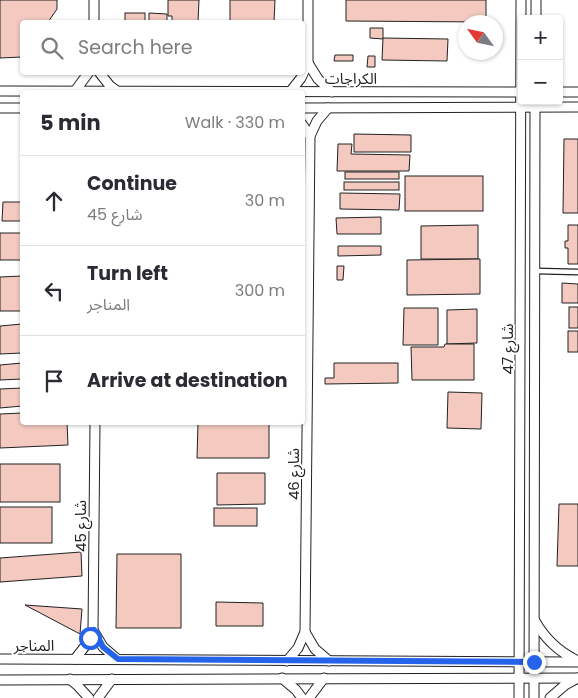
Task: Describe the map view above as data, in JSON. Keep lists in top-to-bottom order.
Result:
{
  "streets": {
    "street": [
      "الكراجات",
      "شارع 47",
      "شارع 46",
      "شارع 45",
      "المناجر"
    ]
  },
  "crossings": [
    ["الكراجات", "شارع 47"],
    ["الكراجات", "شارع 46"],
    ["شارع 47", "المناجر"],
    ["شارع 46", "المناجر"]
  ],
  "north": "top left",
  "page": {
    "map_buttons": ["+", "−"],
    "search": "Search here",
    "heading": ["5 min", "Walk · 330 m"],
    "list": [
      ["Continue", "شارع 45", "30 m"],
      ["Turn left", "المناجر", "300 m"],
      "Arrive at destination"
    ]
  }
}
